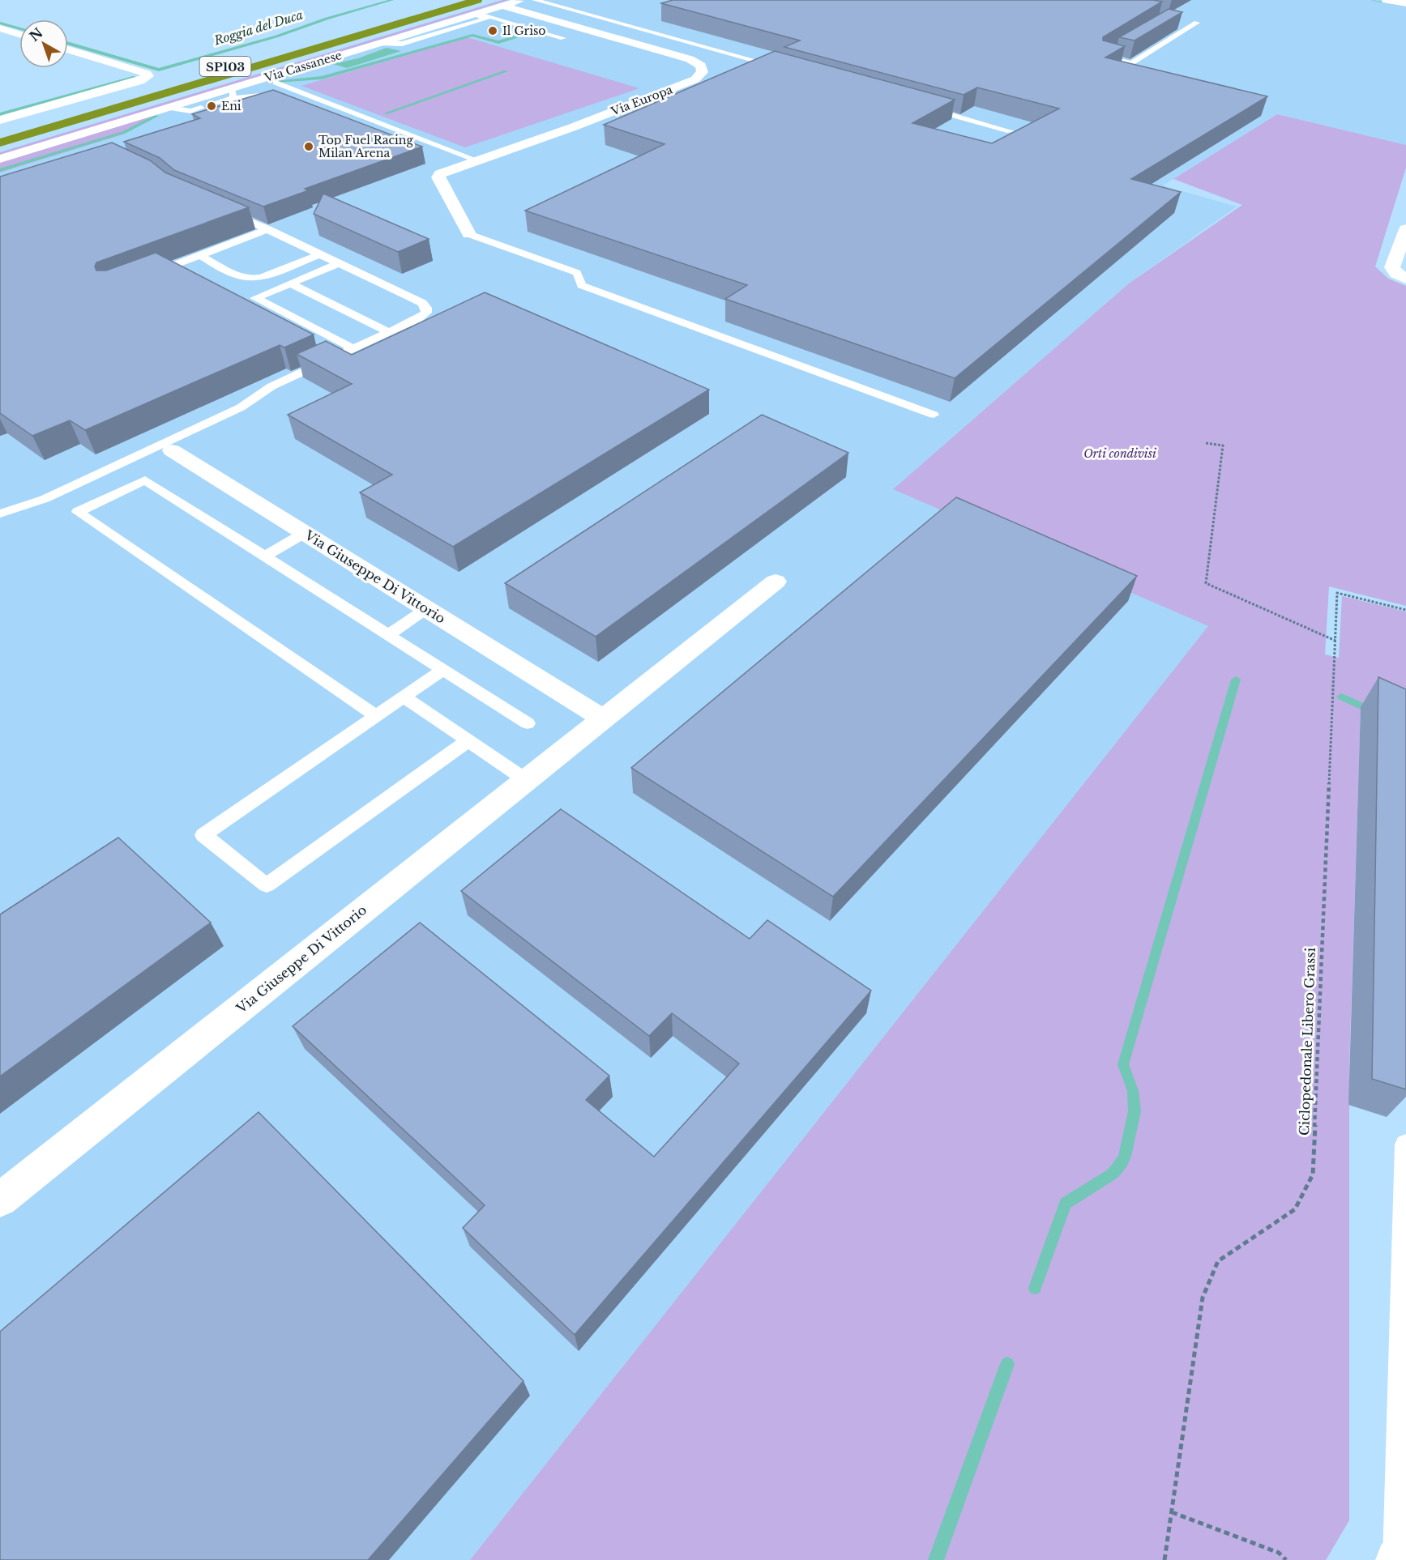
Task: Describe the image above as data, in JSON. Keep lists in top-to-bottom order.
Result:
{
  "streets": {
    "highway": ["SP103"],
    "street": ["Via Cassanese", "Via Europa", "Via Giuseppe Di Vittorio"],
    "path": ["Ciclopedonale Libero Grassi"]
  },
  "crossings": [
    ["SP103", "Via Cassanese"],
    ["SP103", "Via Europa"],
    ["Via Cassanese", "Via Europa"]
  ],
  "water": ["Roggia del Duca"],
  "parks": ["Orti condivisi"],
  "places": ["Il Griso", "Eni", "Top Fuel Racing Milan Arena"],
  "north": "top left"
}
